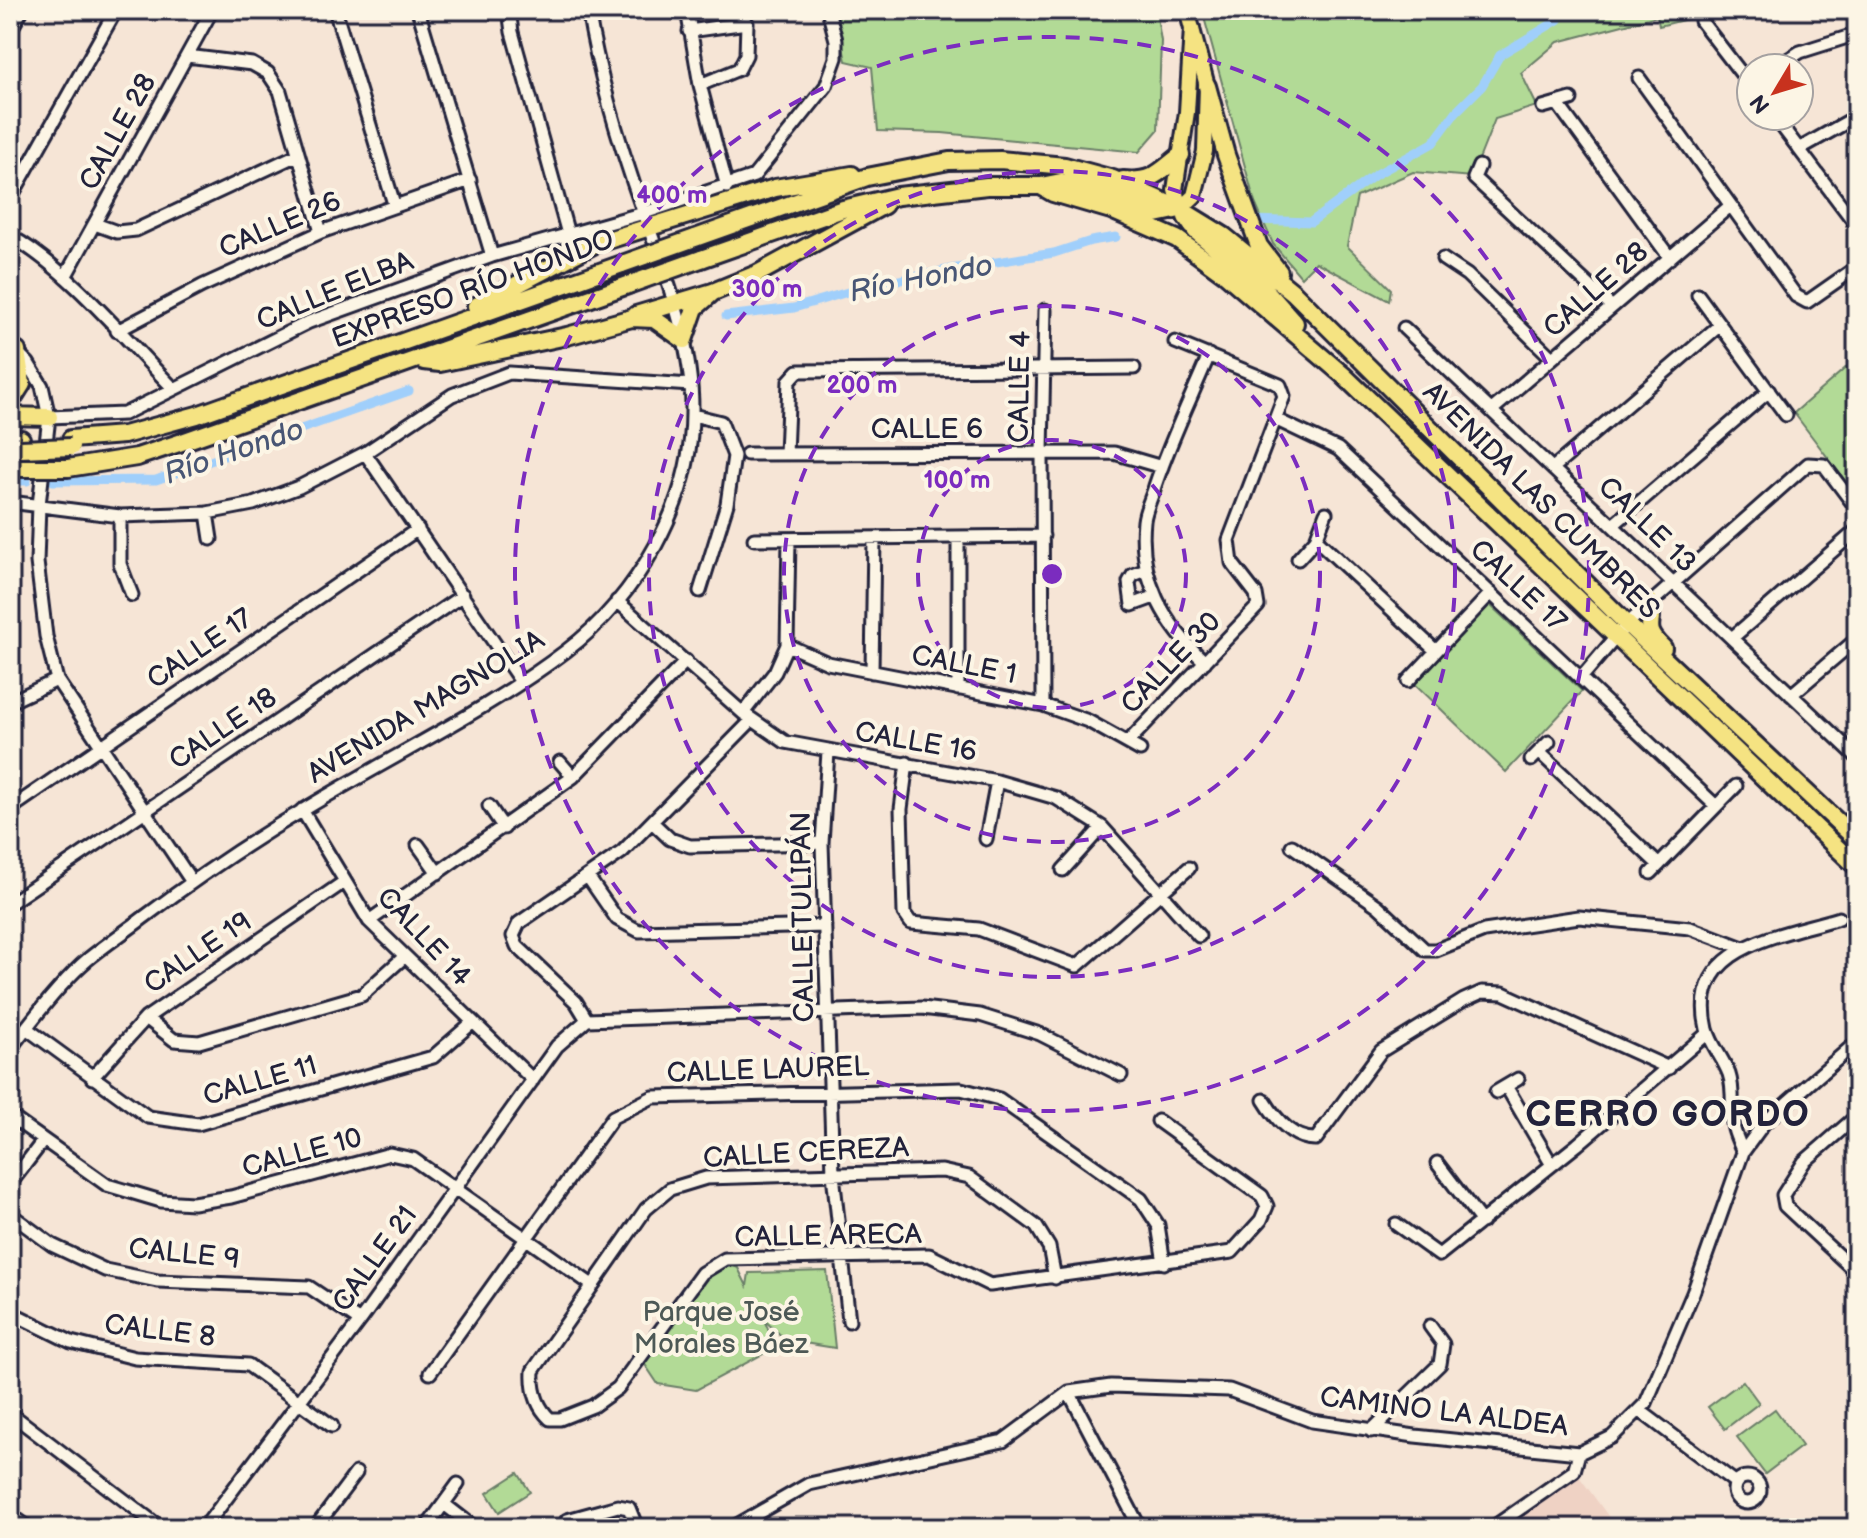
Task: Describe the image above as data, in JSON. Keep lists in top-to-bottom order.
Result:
{
  "streets": {
    "highway": ["EXPRESO RÍO HONDO", "AVENIDA LAS CUMBRES"],
    "street": [
      "CALLE 28",
      "CALLE 26",
      "CALLE ELBA",
      "CALLE 4",
      "CALLE 6",
      "CALLE 13",
      "CALLE 17",
      "CALLE 30",
      "CALLE 1",
      "AVENIDA MAGNOLIA",
      "CALLE 18",
      "CALLE 16",
      "CALLE TULIPÁN",
      "CALLE 14",
      "CALLE 19",
      "CALLE LAUREL",
      "CALLE 11",
      "CALLE 10",
      "CALLE CEREZA",
      "CALLE ARECA",
      "CALLE 9",
      "CALLE 21",
      "CALLE 8",
      "CAMINO LA ALDEA"
    ]
  },
  "crossings": [
    ["CALLE 28", "CALLE 13"],
    ["EXPRESO RÍO HONDO", "AVENIDA LAS CUMBRES"],
    ["CALLE ELBA", "AVENIDA MAGNOLIA"],
    ["CALLE 4", "CALLE 6"],
    ["CALLE 4", "CALLE 1"],
    ["CALLE 17", "CALLE 30"],
    ["CALLE 30", "CALLE 1"],
    ["AVENIDA MAGNOLIA", "CALLE 16"],
    ["AVENIDA MAGNOLIA", "CALLE 14"],
    ["AVENIDA MAGNOLIA", "CALLE 11"],
    ["CALLE 16", "CALLE TULIPÁN"],
    ["CALLE TULIPÁN", "CALLE LAUREL"],
    ["CALLE TULIPÁN", "CALLE CEREZA"],
    ["CALLE TULIPÁN", "CALLE ARECA"],
    ["CALLE 14", "CALLE 19"],
    ["CALLE 14", "CALLE 11"],
    ["CALLE 14", "CALLE 21"],
    ["CALLE 19", "CALLE 11"],
    ["CALLE LAUREL", "CALLE 10"],
    ["CALLE LAUREL", "CALLE ARECA"],
    ["CALLE 10", "CALLE CEREZA"],
    ["CALLE 10", "CALLE 21"],
    ["CALLE CEREZA", "CALLE ARECA"],
    ["CALLE 9", "CALLE 21"],
    ["CALLE 21", "CALLE 8"]
  ],
  "districts": ["CERRO GORDO"],
  "water": ["Río Hondo"],
  "parks": ["Parque José Morales Báez"],
  "north": "bottom left",
  "rings": [
    "400 m",
    "300 m",
    "200 m",
    "100 m"
  ]
}
